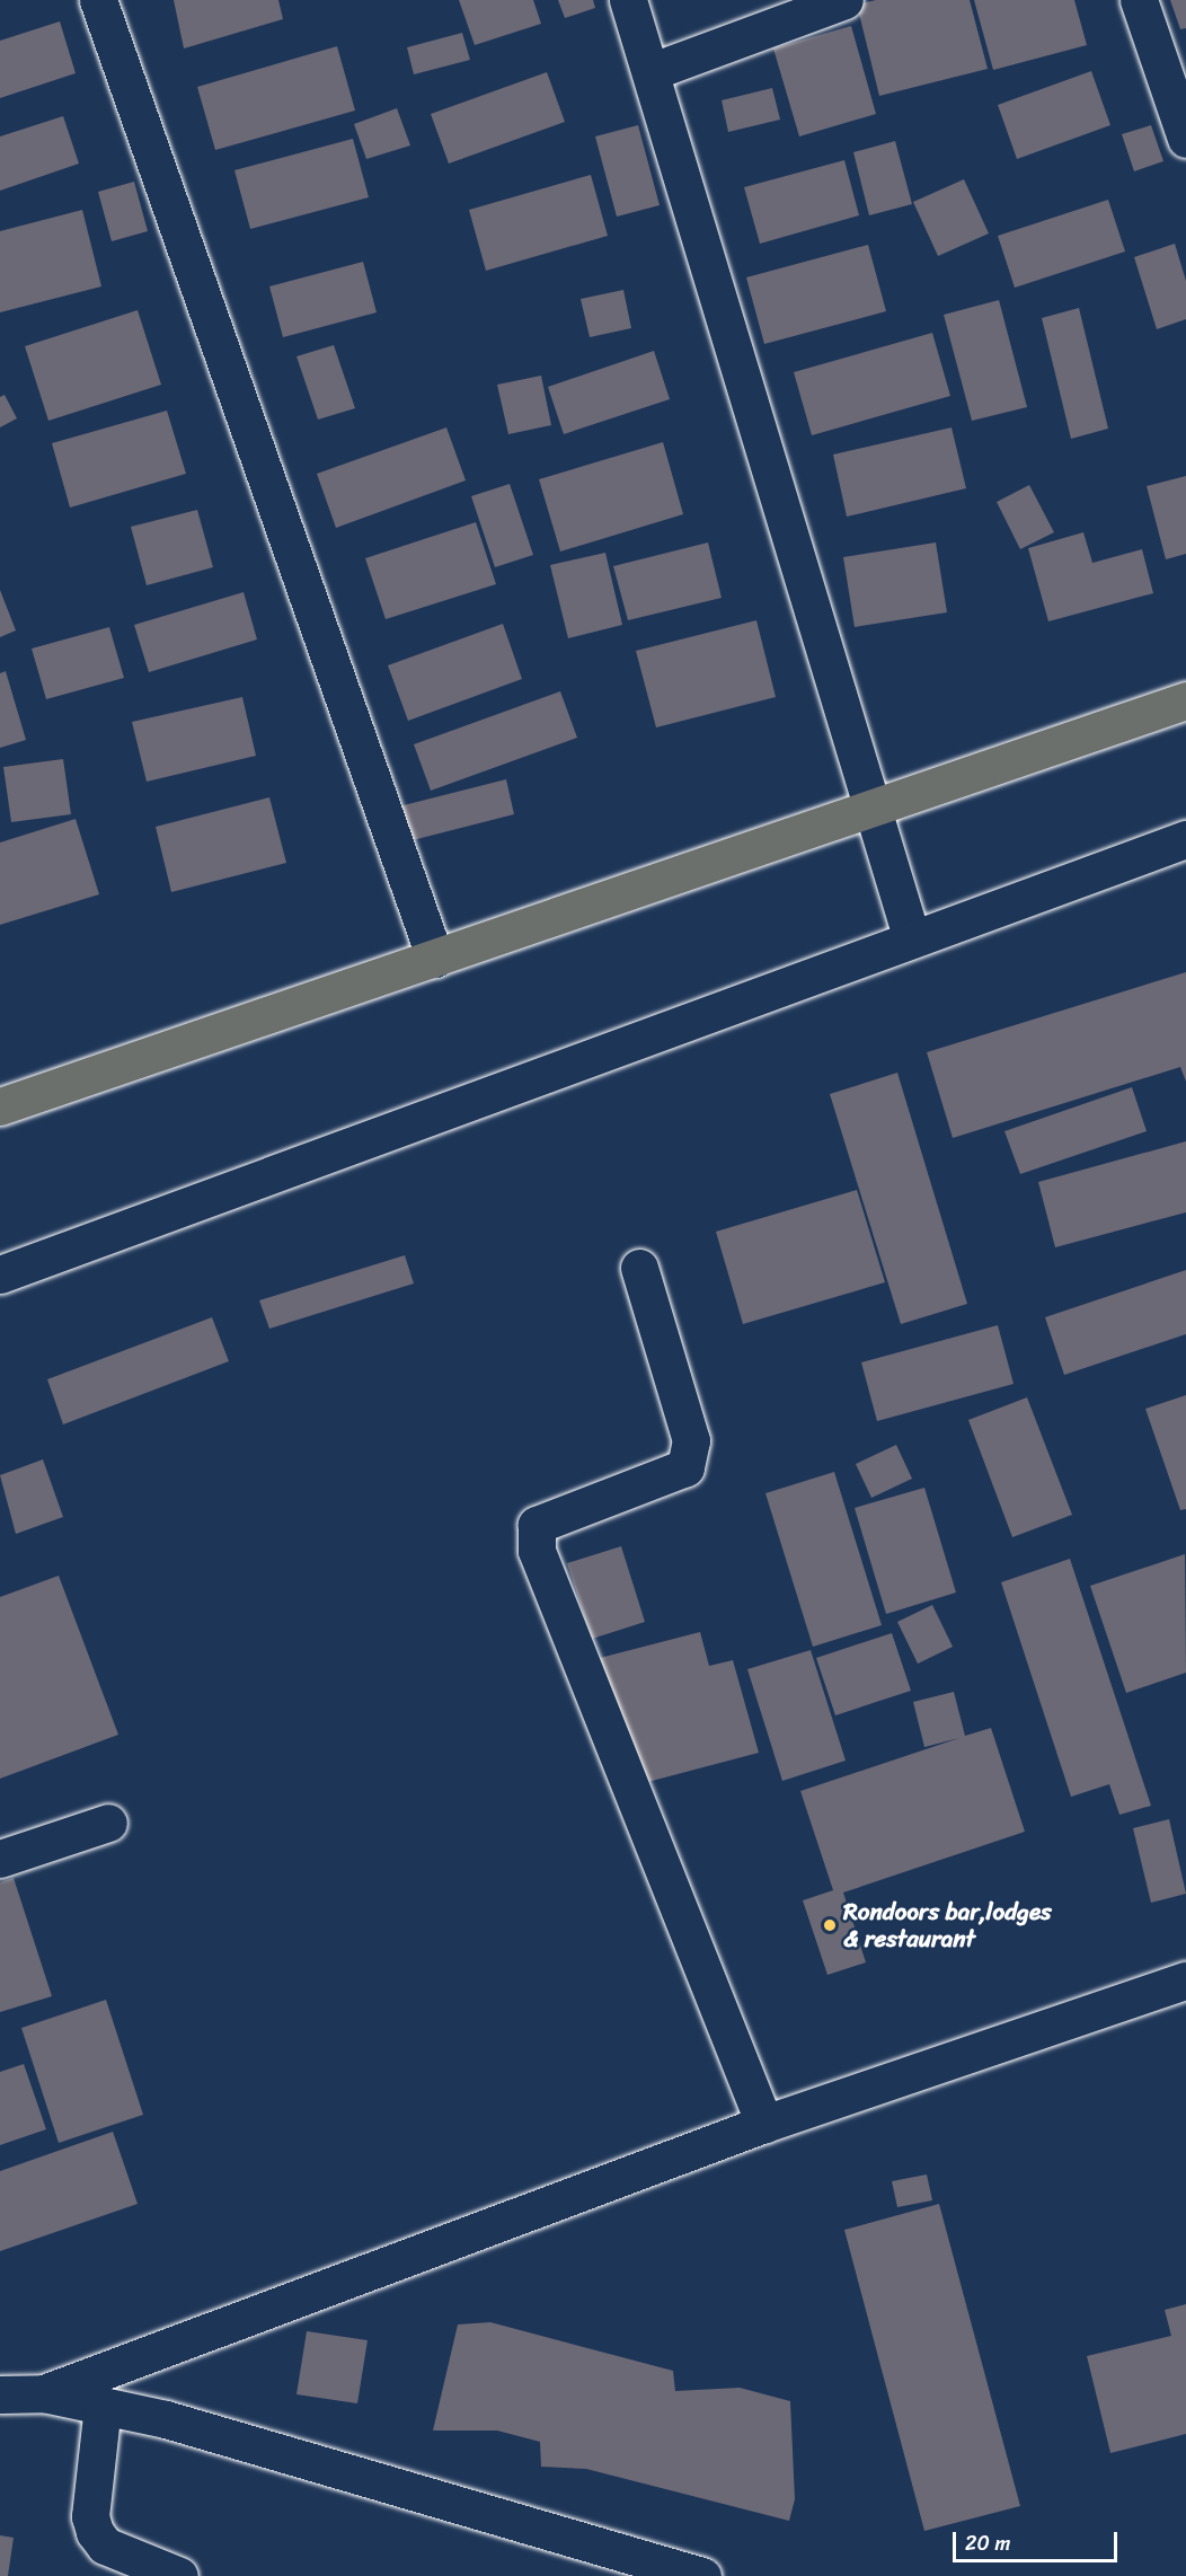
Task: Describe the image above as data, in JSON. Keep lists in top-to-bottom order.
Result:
{
  "places": ["Rondoors bar,lodges & restaurant"],
  "scale_bar": "20 m"
}
